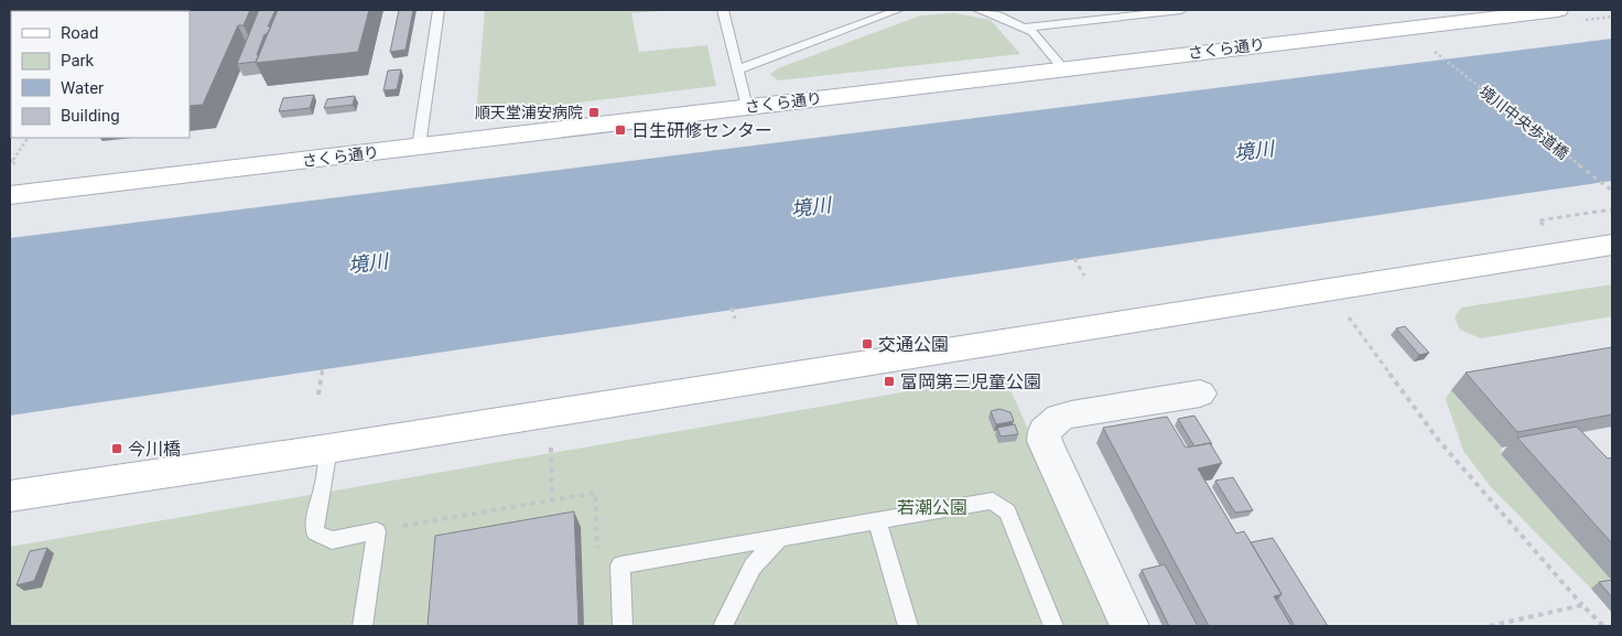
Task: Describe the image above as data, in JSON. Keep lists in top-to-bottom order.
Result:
{
  "streets": {
    "street": ["さくら通り"],
    "path": ["境川中央歩道橋"]
  },
  "water": ["境川"],
  "parks": ["若潮公園"],
  "places": {
    "transit": [
      "順天堂浦安病院",
      "日生研修センター",
      "交通公園",
      "富岡第三児童公園",
      "今川橋"
    ]
  },
  "legend": [
    "Road",
    "Park",
    "Water",
    "Building"
  ]
}
